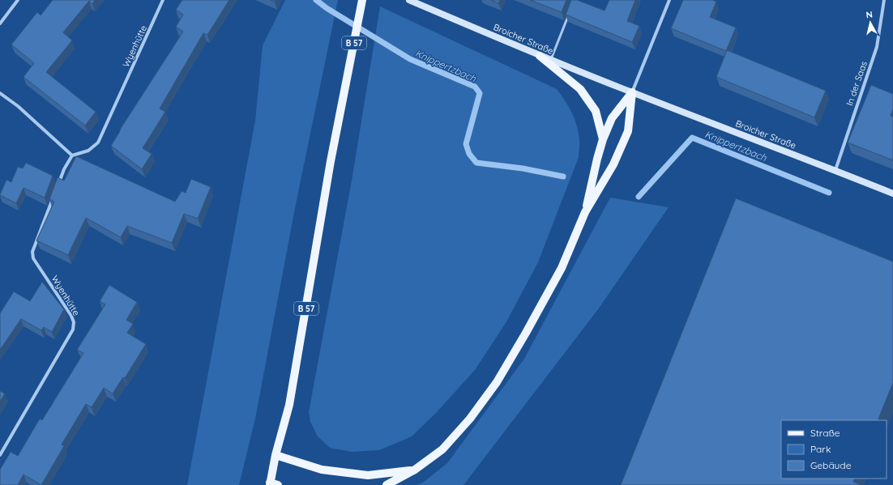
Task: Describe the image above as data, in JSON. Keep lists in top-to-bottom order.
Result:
{
  "streets": {
    "main road": ["B 57"],
    "street": ["Broicher Straße", "Wyenhütte", "In der Saas"]
  },
  "crossings": [
    ["Broicher Straße", "In der Saas"]
  ],
  "water": ["Knippertzbach"],
  "legend": ["Straße", "Park", "Gebäude"],
  "north": "top"
}
